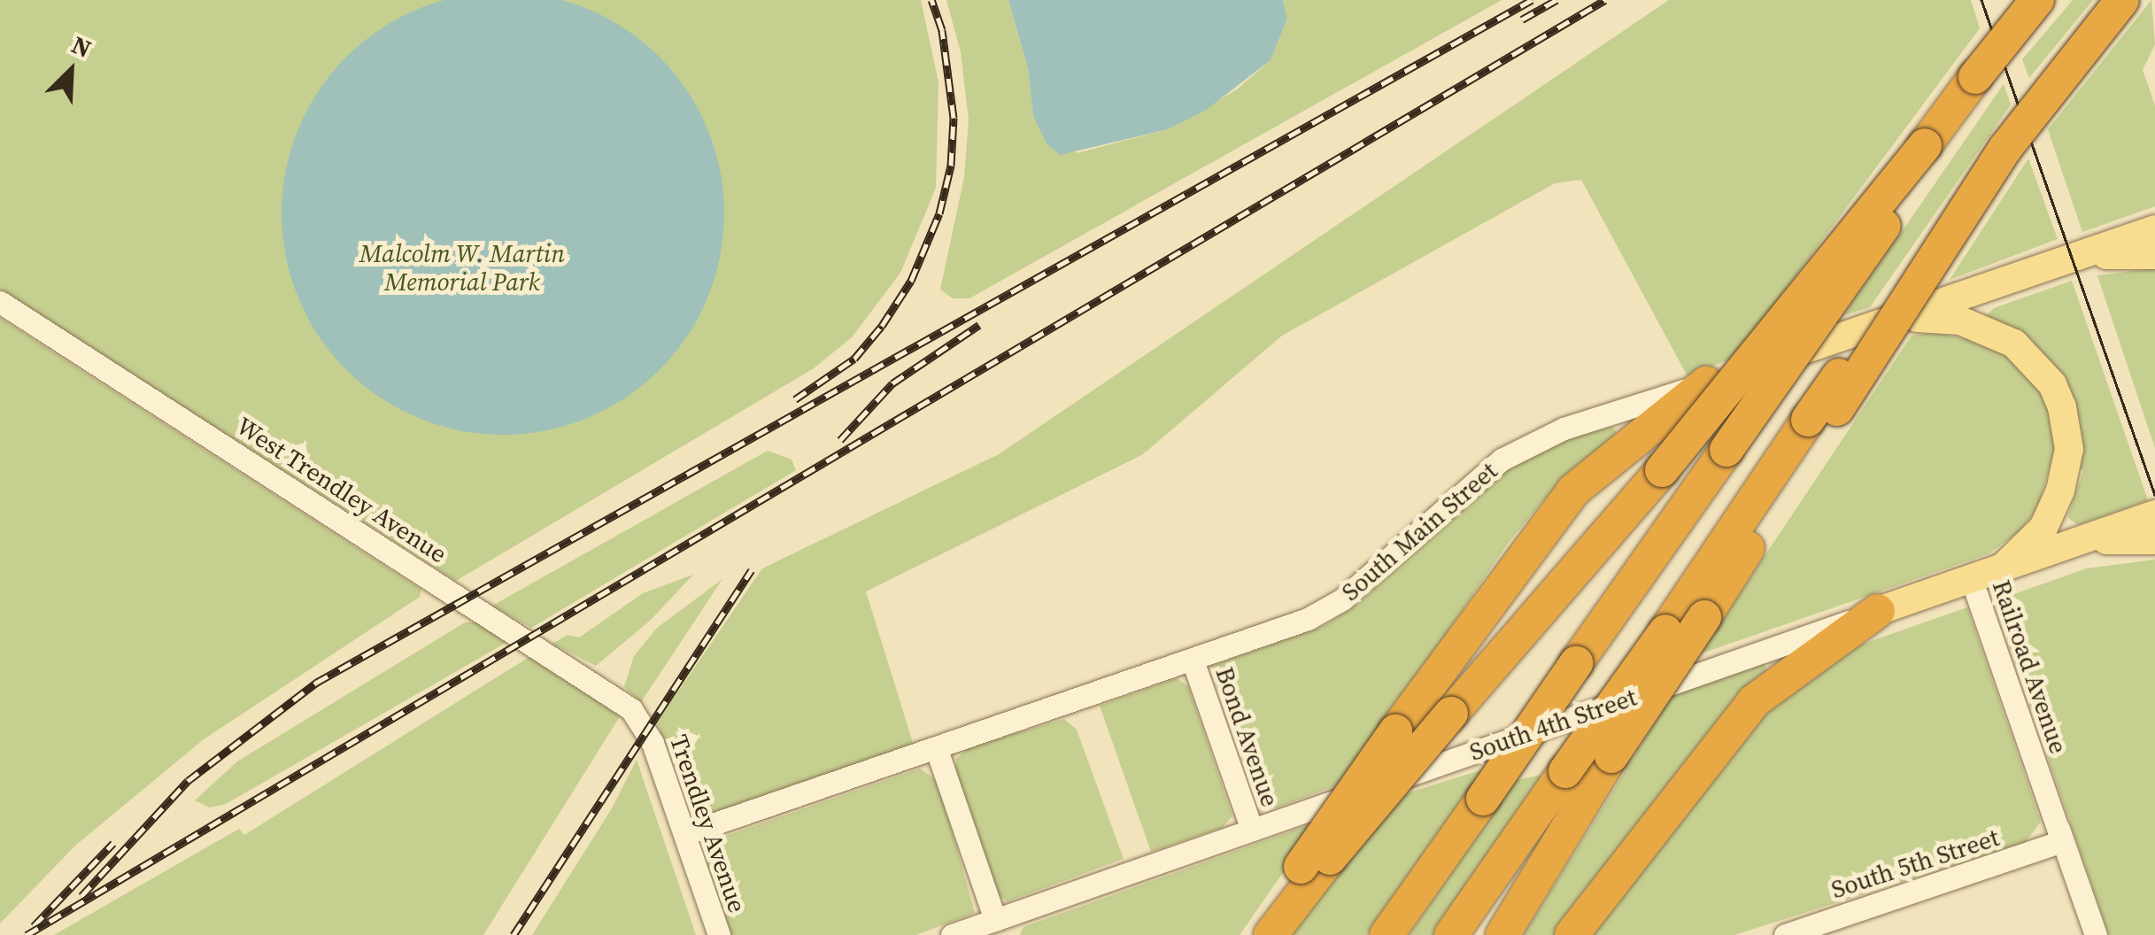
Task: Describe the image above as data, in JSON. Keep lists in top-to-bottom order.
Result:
{
  "streets": {
    "main road": ["South Main Street", "South 4th Street"],
    "street": [
      "West Trendley Avenue",
      "Railroad Avenue",
      "Bond Avenue",
      "Trendley Avenue",
      "South 5th Street"
    ]
  },
  "crossings": [
    ["West Trendley Avenue", "Trendley Avenue"],
    ["South Main Street", "Bond Avenue"],
    ["South Main Street", "Trendley Avenue"],
    ["Railroad Avenue", "South 4th Street"],
    ["Railroad Avenue", "South 5th Street"],
    ["South 4th Street", "Bond Avenue"]
  ],
  "parks": ["Malcolm W. Martin Memorial Park"],
  "north": "top right"
}
